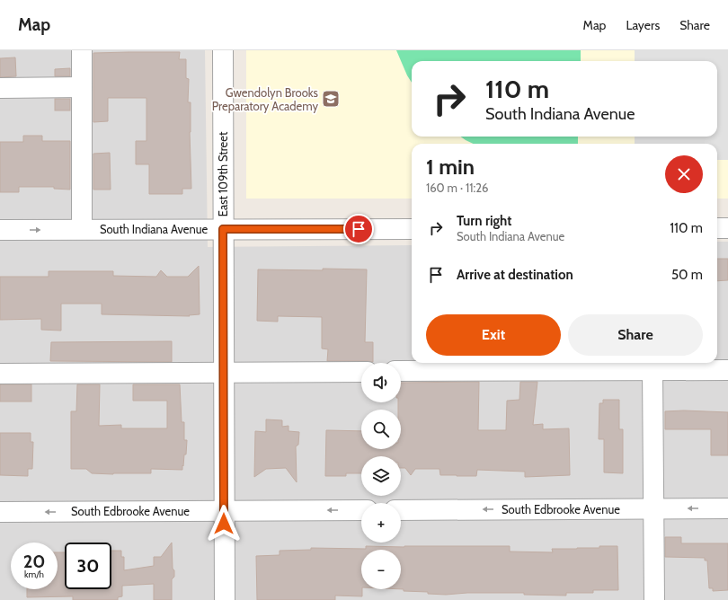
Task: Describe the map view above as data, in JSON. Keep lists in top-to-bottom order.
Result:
{
  "streets": {
    "street": ["East 109th Street", "South Indiana Avenue", "South Edbrooke Avenue"]
  },
  "crossings": [
    ["East 109th Street", "South Indiana Avenue"],
    ["East 109th Street", "South Edbrooke Avenue"]
  ],
  "places": {
    "school or university": ["Gwendolyn Brooks Preparatory Academy"]
  },
  "page": {
    "header": "Map",
    "nav": ["Map", "Layers", "Share"],
    "turn": ["110 m", "South Indiana Avenue"],
    "heading": ["1 min", "160 m · 11:26"],
    "list": [
      {
        "name": "Turn right",
        "note": "South Indiana Avenue",
        "value": "110 m"
      },
      {
        "name": "Arrive at destination",
        "value": "50 m"
      }
    ],
    "buttons": ["Exit", "Share"],
    "map_buttons": ["+", "−"],
    "speed": "20 km/h",
    "limit": "30"
  }
}
